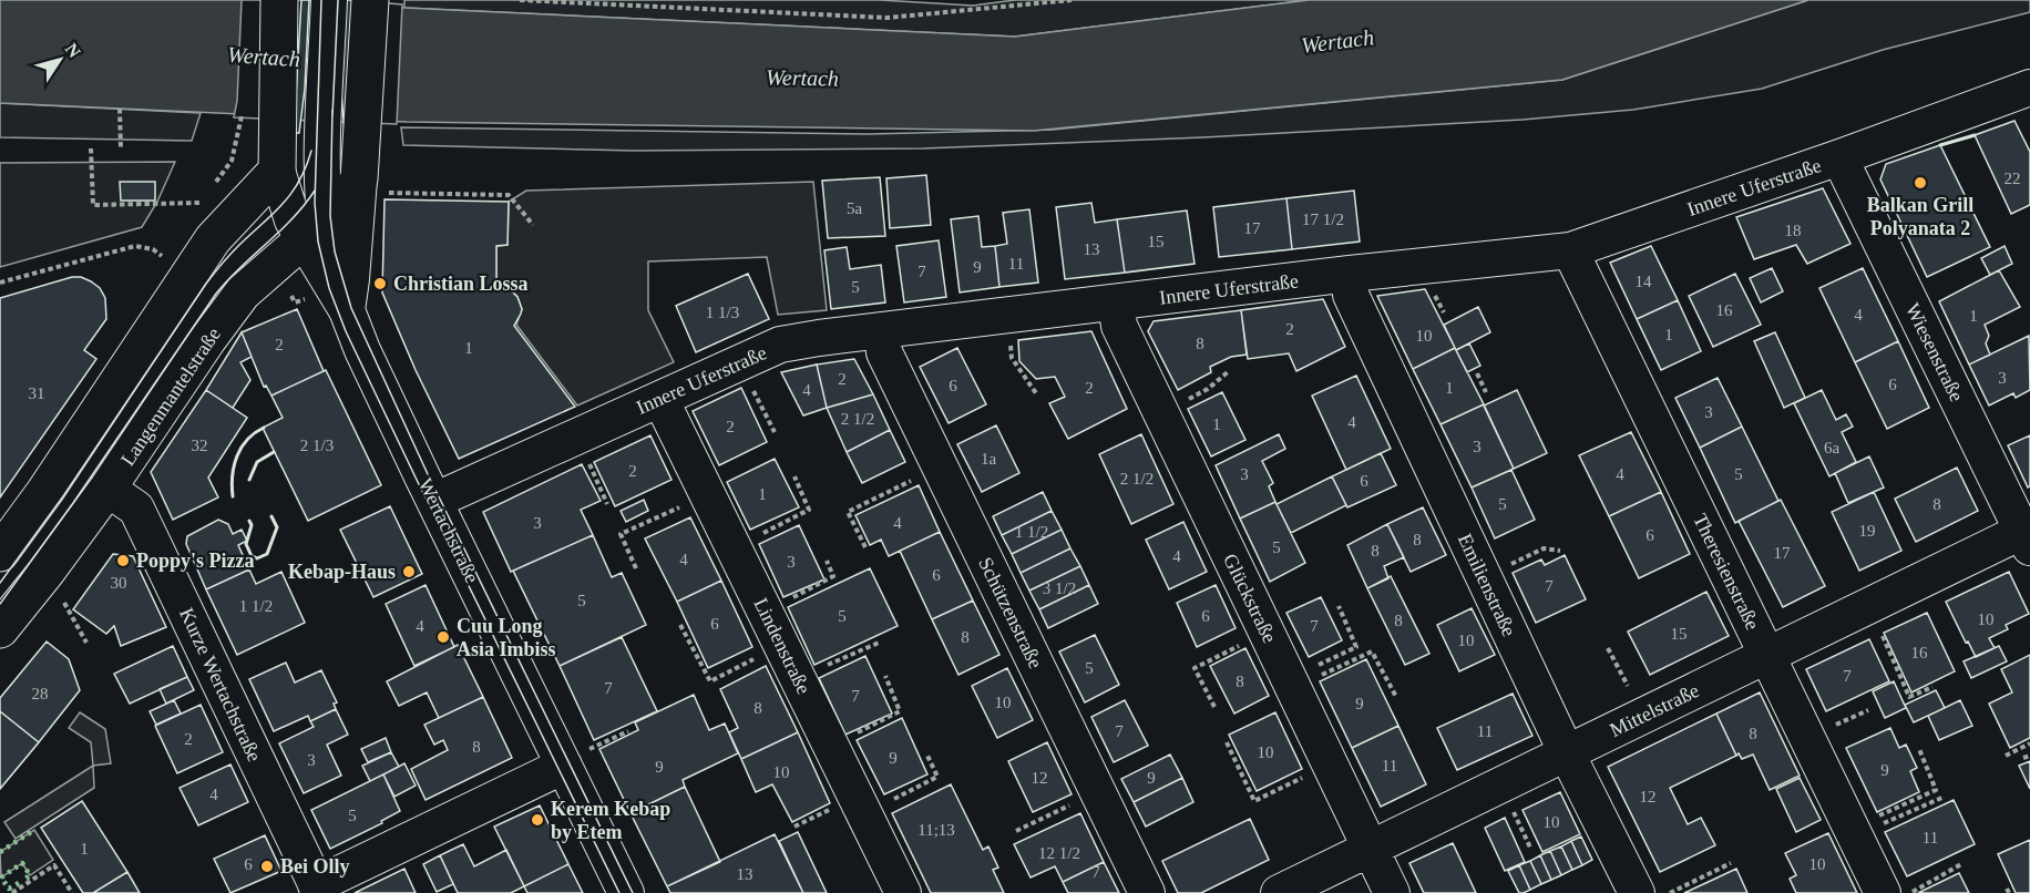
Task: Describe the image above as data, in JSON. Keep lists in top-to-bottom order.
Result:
{
  "streets": {
    "main road": ["Langenmantelstraße"],
    "street": [
      "Innere Uferstraße",
      "Wiesenstraße",
      "Wertachstraße",
      "Theresienstraße",
      "Emilienstraße",
      "Glückstraße",
      "Schützenstraße",
      "Lindenstraße",
      "Kurze Wertachstraße",
      "Mittelstraße"
    ]
  },
  "crossings": [
    ["Innere Uferstraße", "Wiesenstraße"],
    ["Innere Uferstraße", "Wertachstraße"],
    ["Innere Uferstraße", "Theresienstraße"],
    ["Innere Uferstraße", "Emilienstraße"],
    ["Innere Uferstraße", "Glückstraße"],
    ["Innere Uferstraße", "Schützenstraße"],
    ["Innere Uferstraße", "Lindenstraße"],
    ["Wiesenstraße", "Mittelstraße"],
    ["Langenmantelstraße", "Wertachstraße"],
    ["Langenmantelstraße", "Kurze Wertachstraße"],
    ["Theresienstraße", "Mittelstraße"],
    ["Emilienstraße", "Mittelstraße"],
    ["Glückstraße", "Mittelstraße"]
  ],
  "water": ["Wertach"],
  "places": [
    "Balkan Grill Polyanata 2",
    "Christian Lossa",
    "Poppy's Pizza",
    "Kebap-Haus",
    "Cuu Long Asia Imbiss",
    "Kerem Kebap by Etem",
    "Bei Olly"
  ],
  "house_numbers": [
    "22",
    "5a",
    "17 1/2",
    "17",
    "18",
    "15",
    "13",
    "11",
    "9",
    "7",
    "14",
    "5",
    "16",
    "1 1/3",
    "4",
    "1",
    "2",
    "1",
    "10",
    "8",
    "2",
    "1",
    "3",
    "2",
    "6",
    "6",
    "2",
    "1",
    "4",
    "31",
    "3",
    "2 1/2",
    "4",
    "1",
    "2",
    "32",
    "2 1/3",
    "3",
    "6a",
    "1a",
    "2",
    "3",
    "4",
    "5",
    "2 1/2",
    "6",
    "1",
    "5",
    "8",
    "3",
    "4",
    "19",
    "1 1/2",
    "6",
    "8",
    "5",
    "8",
    "17",
    "4",
    "4",
    "3",
    "6",
    "30",
    "7",
    "3 1/2",
    "5",
    "1 1/2",
    "5",
    "6",
    "10",
    "8",
    "6",
    "4",
    "7",
    "15",
    "8",
    "10",
    "16",
    "5",
    "7",
    "8",
    "7",
    "28",
    "7",
    "10",
    "9",
    "8",
    "7",
    "11",
    "8",
    "2",
    "8",
    "10",
    "9",
    "3",
    "11",
    "9",
    "9",
    "10",
    "12",
    "9",
    "4",
    "12",
    "5",
    "10",
    "11;13",
    "11",
    "1",
    "12 1/2",
    "6",
    "10",
    "7",
    "13"
  ],
  "north": "top right"
}
